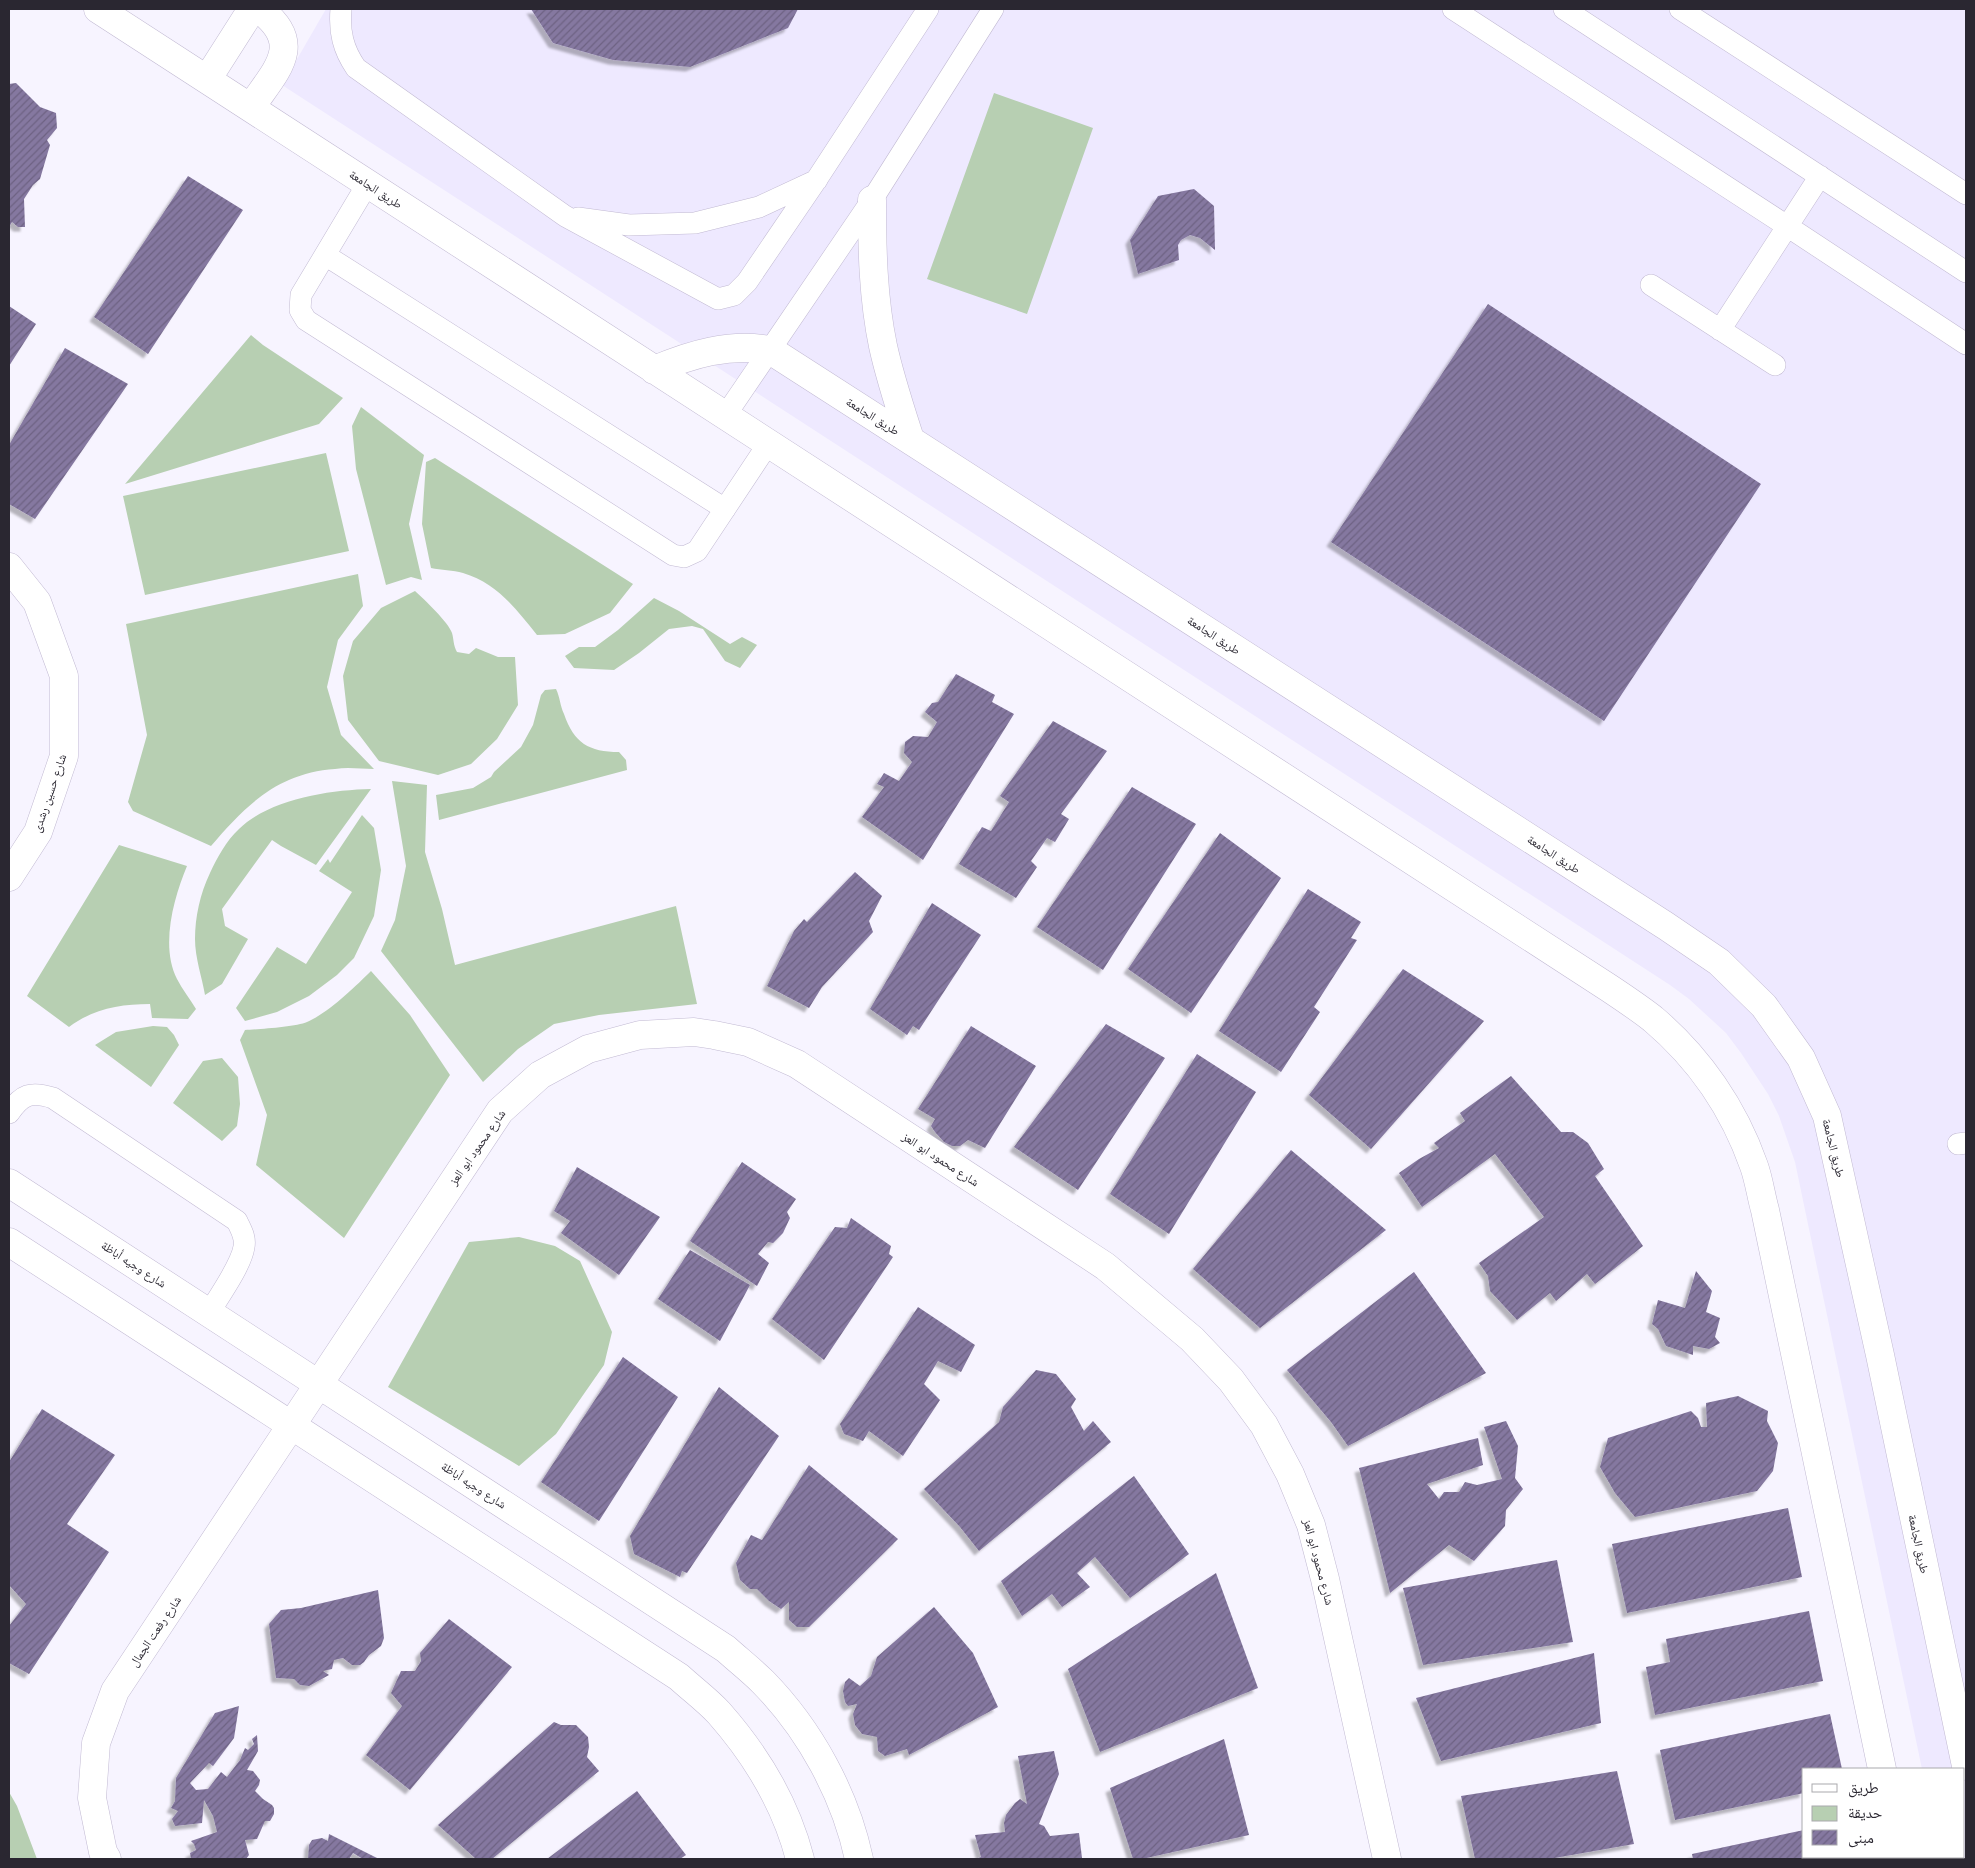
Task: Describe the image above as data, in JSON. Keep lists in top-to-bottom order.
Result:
{
  "streets": {
    "street": [
      "طريق الجامعة",
      "شارع حسين رشدى",
      "شارع محمود ابو العز",
      "شارع وجيه أباظة",
      "شارع رفعت الجمال"
    ]
  },
  "crossings": [
    ["شارع محمود ابو العز", "شارع وجيه أباظة"],
    ["شارع محمود ابو العز", "شارع رفعت الجمال"]
  ],
  "legend": ["طريق", "حديقة", "مبنى"]
}
